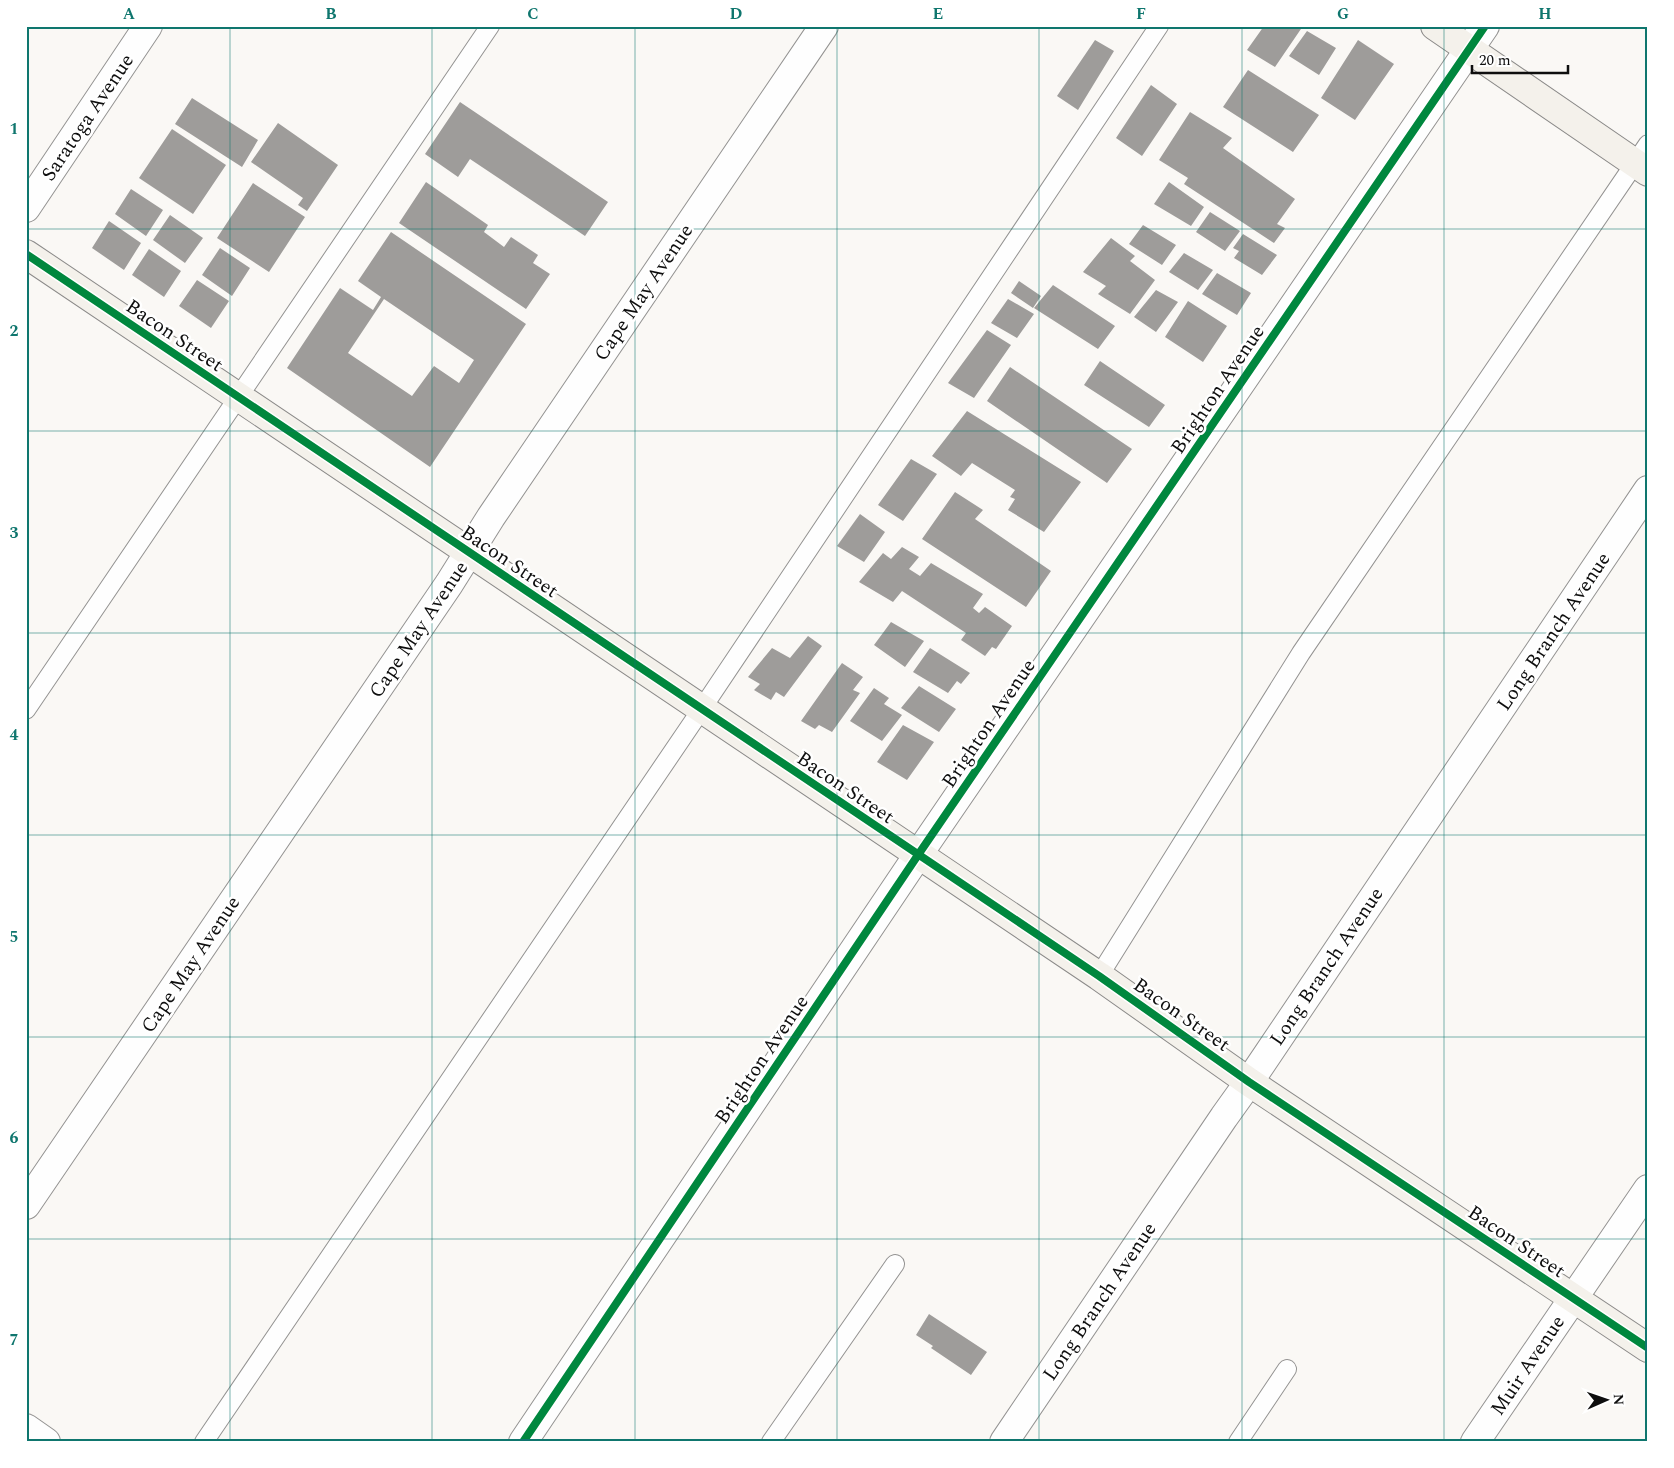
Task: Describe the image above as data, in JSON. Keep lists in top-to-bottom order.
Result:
{
  "streets": {
    "street": [
      "Saratoga Avenue",
      "Cape May Avenue",
      "Bacon Street",
      "Brighton Avenue",
      "Long Branch Avenue",
      "Muir Avenue"
    ]
  },
  "crossings": [
    ["Cape May Avenue", "Bacon Street"],
    ["Bacon Street", "Brighton Avenue"],
    ["Bacon Street", "Long Branch Avenue"],
    ["Bacon Street", "Muir Avenue"]
  ],
  "scale_bar": "20 m",
  "north": "right",
  "grid": {
    "columns": [
      "A",
      "B",
      "C",
      "D",
      "E",
      "F",
      "G",
      "H"
    ],
    "rows": [
      "1",
      "2",
      "3",
      "4",
      "5",
      "6",
      "7"
    ]
  }
}
